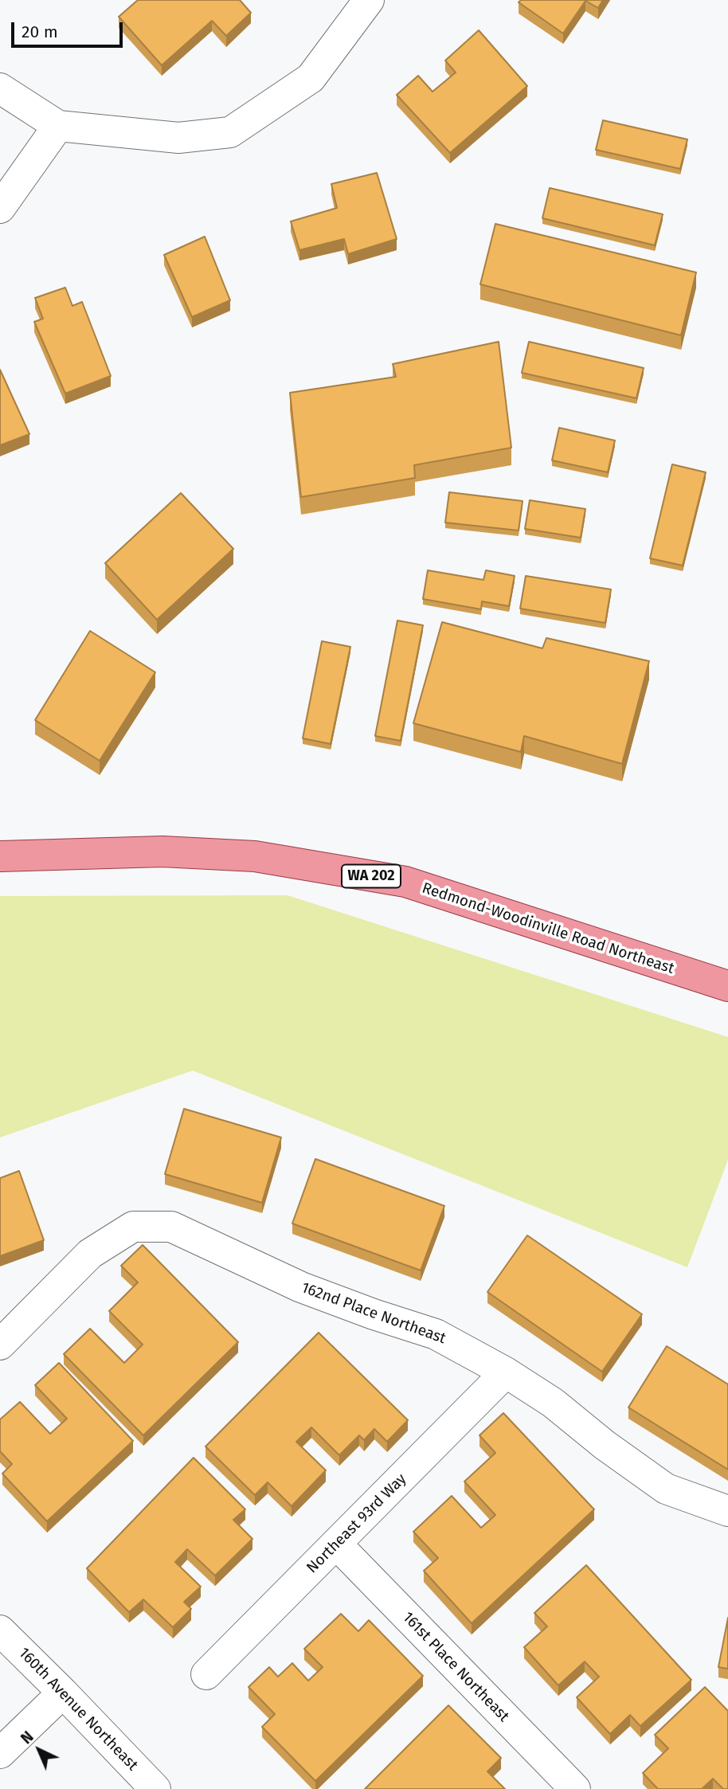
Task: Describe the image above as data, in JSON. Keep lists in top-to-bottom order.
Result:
{
  "streets": {
    "main road": ["WA 202", "Redmond-Woodinville Road Northeast"],
    "street": [
      "162nd Place Northeast",
      "Northeast 93rd Way",
      "161st Place Northeast",
      "160th Avenue Northeast"
    ]
  },
  "crossings": [
    ["162nd Place Northeast", "Northeast 93rd Way"],
    ["Northeast 93rd Way", "161st Place Northeast"]
  ],
  "scale_bar": "20 m",
  "north": "top left"
}
